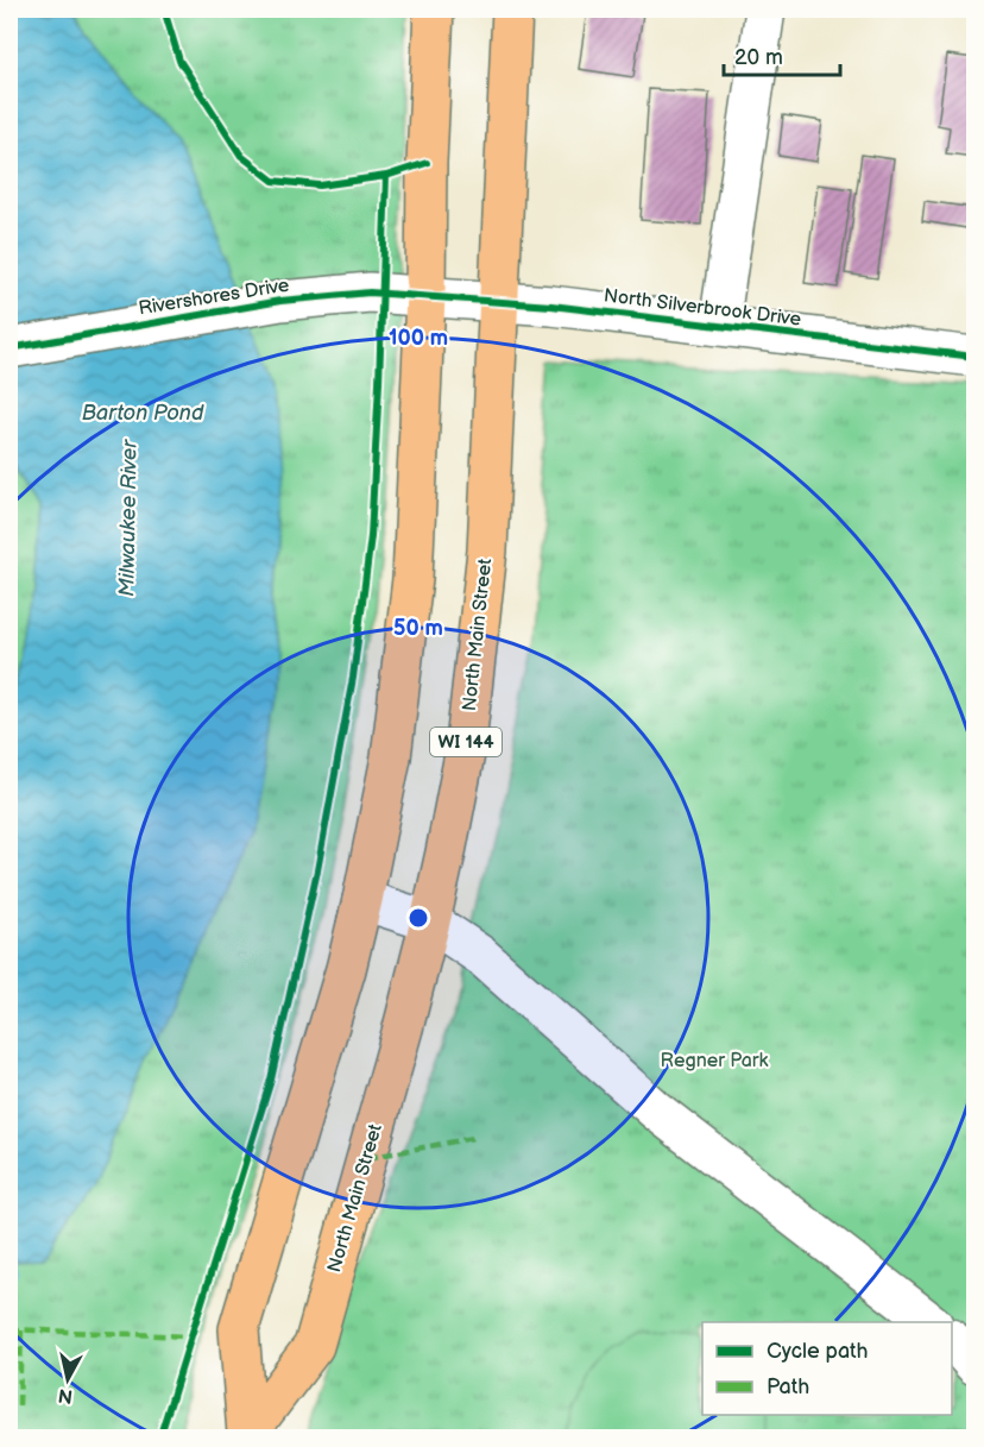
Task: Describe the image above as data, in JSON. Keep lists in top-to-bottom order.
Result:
{
  "streets": {
    "main road": ["North Main Street", "WI 144"],
    "street": ["Rivershores Drive", "North Silverbrook Drive"]
  },
  "crossings": [
    ["Rivershores Drive", "North Silverbrook Drive"],
    ["Rivershores Drive", "North Main Street"],
    ["North Silverbrook Drive", "North Main Street"]
  ],
  "water": ["Barton Pond", "Milwaukee River"],
  "parks": ["Regner Park"],
  "legend": ["Cycle path", "Path"],
  "scale_bar": "20 m",
  "north": "bottom",
  "rings": ["100 m", "50 m"]
}
